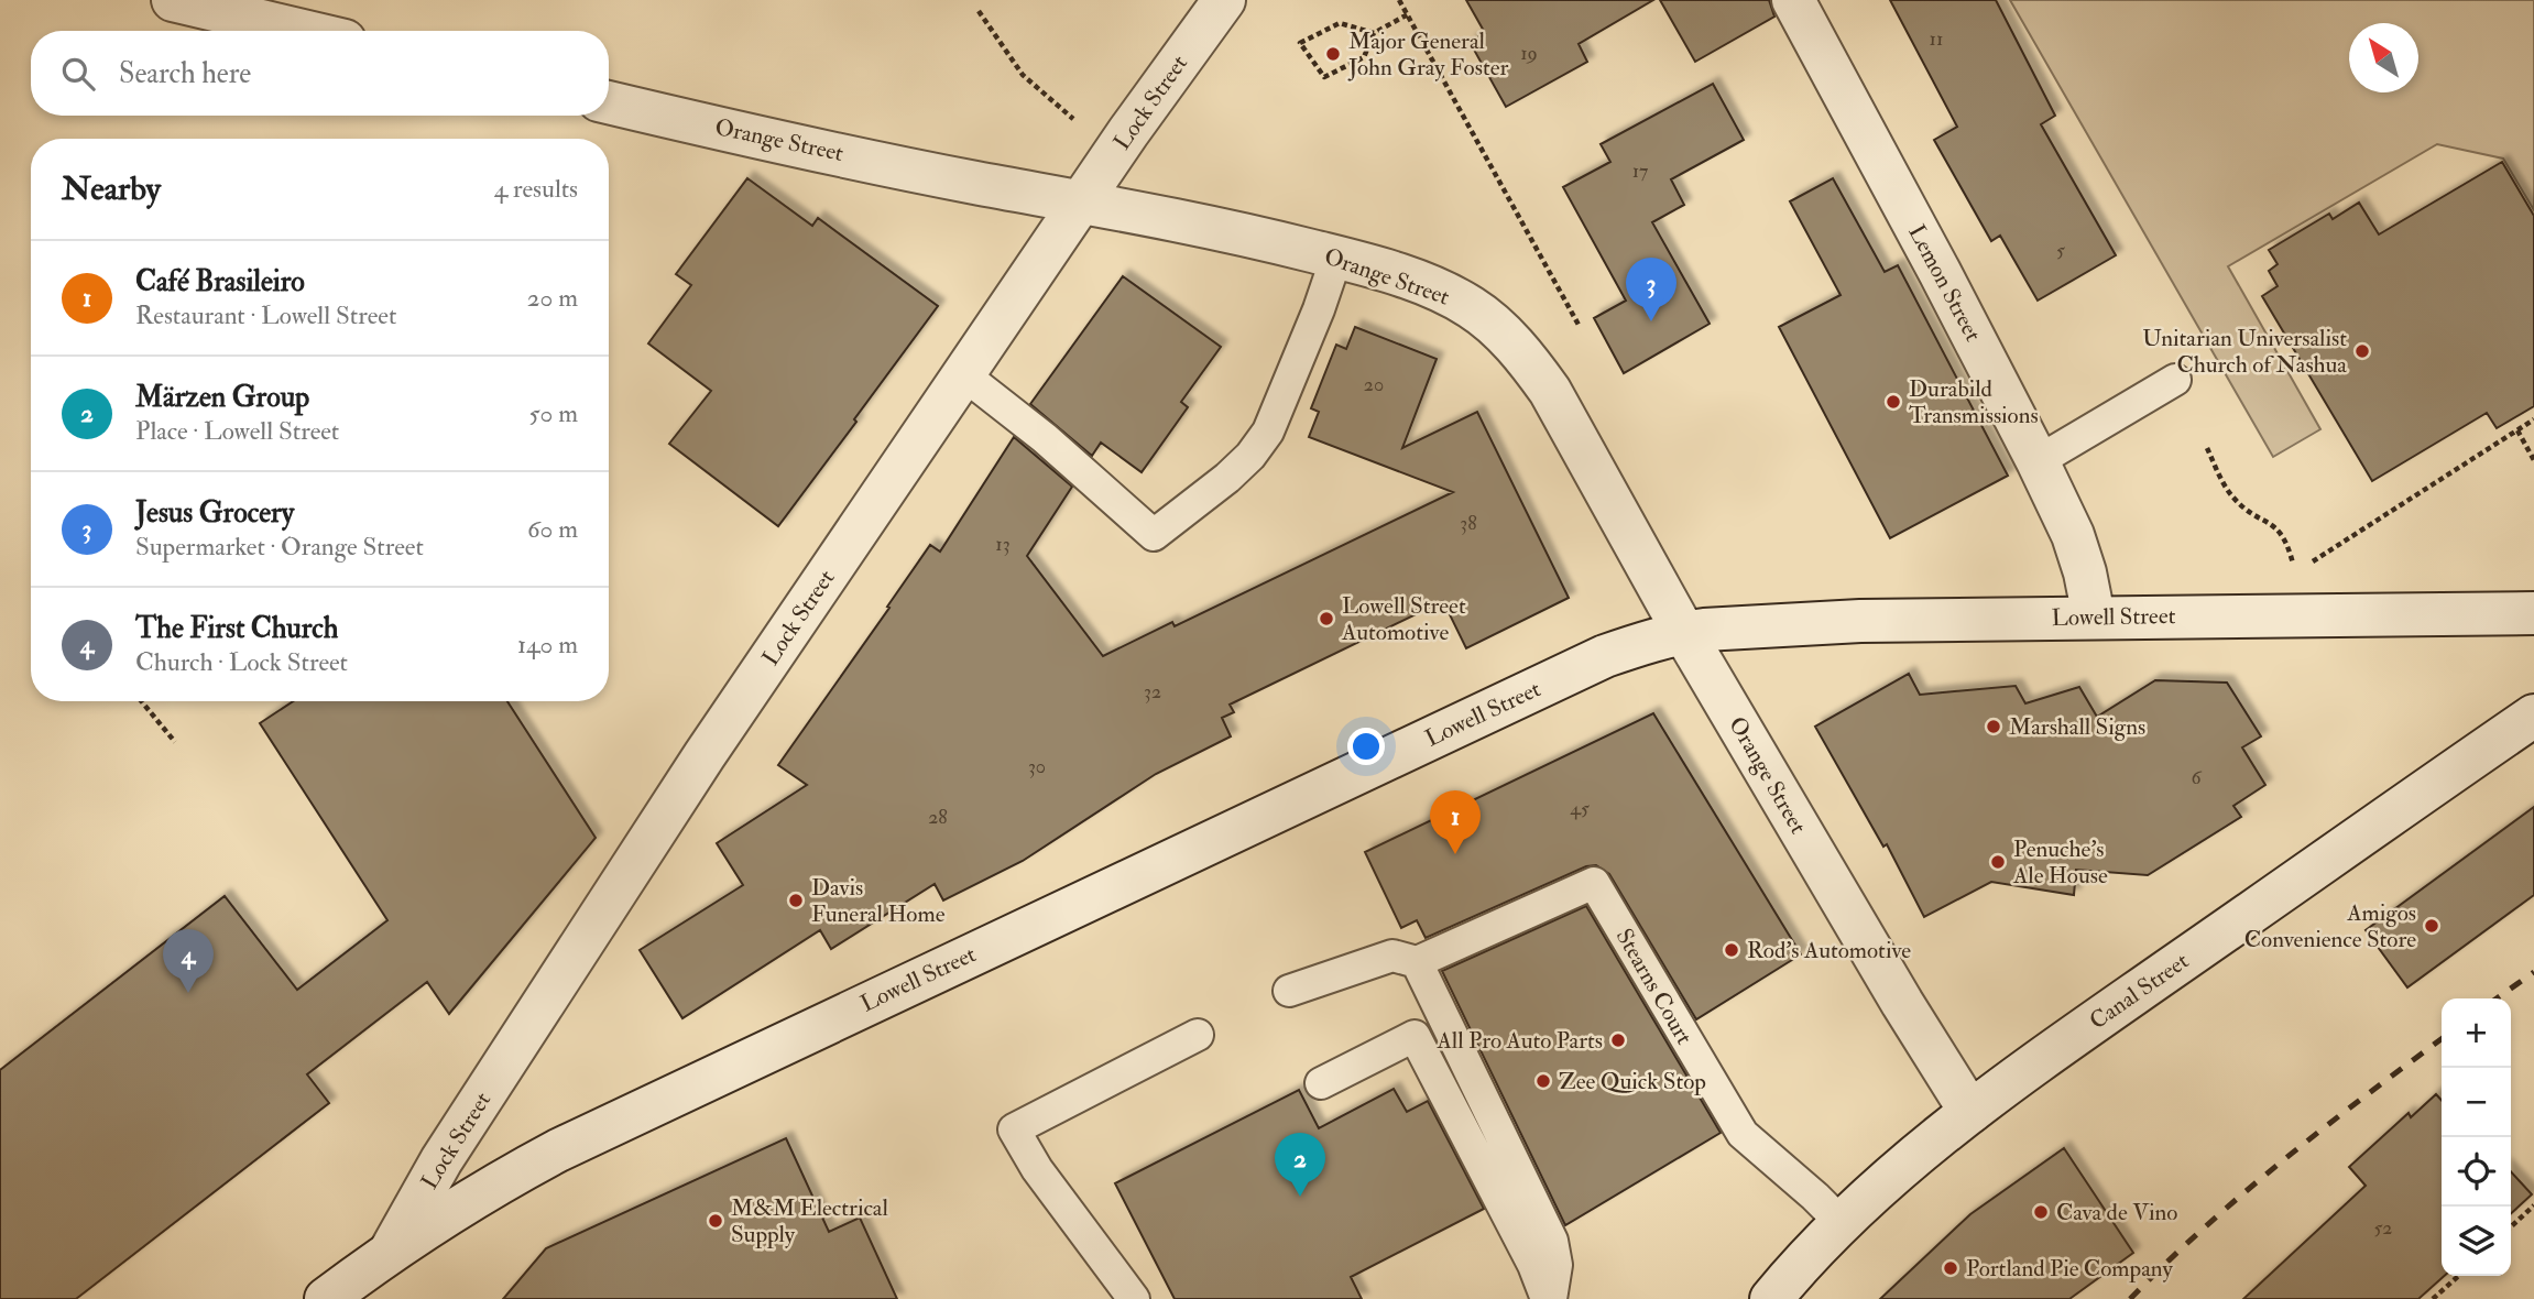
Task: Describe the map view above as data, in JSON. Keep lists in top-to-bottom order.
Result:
{
  "streets": {
    "street": [
      "Lock Street",
      "Orange Street",
      "Lemon Street",
      "Lowell Street",
      "Canal Street"
    ],
    "lane": ["Stearns Court"]
  },
  "crossings": [
    ["Lock Street", "Orange Street"],
    ["Lock Street", "Lowell Street"],
    ["Orange Street", "Lowell Street"],
    ["Orange Street", "Canal Street"],
    ["Lemon Street", "Lowell Street"],
    ["Stearns Court", "Canal Street"]
  ],
  "places": [
    "Major General John Gray Foster",
    "Unitarian Universalist Church of Nashua",
    "Durabild Transmissions",
    "Lowell Street Automotive",
    "Marshall Signs",
    "Penuche's Ale House",
    "Davis Funeral Home",
    "Amigos Convenience Store",
    "Rod's Automotive",
    "All Pro Auto Parts",
    "Zee Quick Stop",
    "Cava de Vino",
    "M&M Electrical Supply",
    "Portland Pie Company"
  ],
  "house_numbers": [
    "11",
    "19",
    "17",
    "5",
    "20",
    "38",
    "13",
    "32",
    "30",
    "6",
    "45",
    "28",
    "52"
  ],
  "north": "top left",
  "page": {
    "search": "Search here",
    "heading": ["Nearby", "4 results"],
    "list": [
      {
        "mark": "1",
        "name": "Café Brasileiro",
        "note": "Restaurant · Lowell Street",
        "value": "20 m"
      },
      {
        "mark": "2",
        "name": "Märzen Group",
        "note": "Place · Lowell Street",
        "value": "50 m"
      },
      {
        "mark": "3",
        "name": "Jesus Grocery",
        "note": "Supermarket · Orange Street",
        "value": "60 m"
      },
      {
        "mark": "4",
        "name": "The First Church",
        "note": "Church · Lock Street",
        "value": "140 m"
      }
    ],
    "pins": [
      "3",
      "1",
      "4",
      "2"
    ],
    "map_buttons": ["+", "−"]
  }
}
